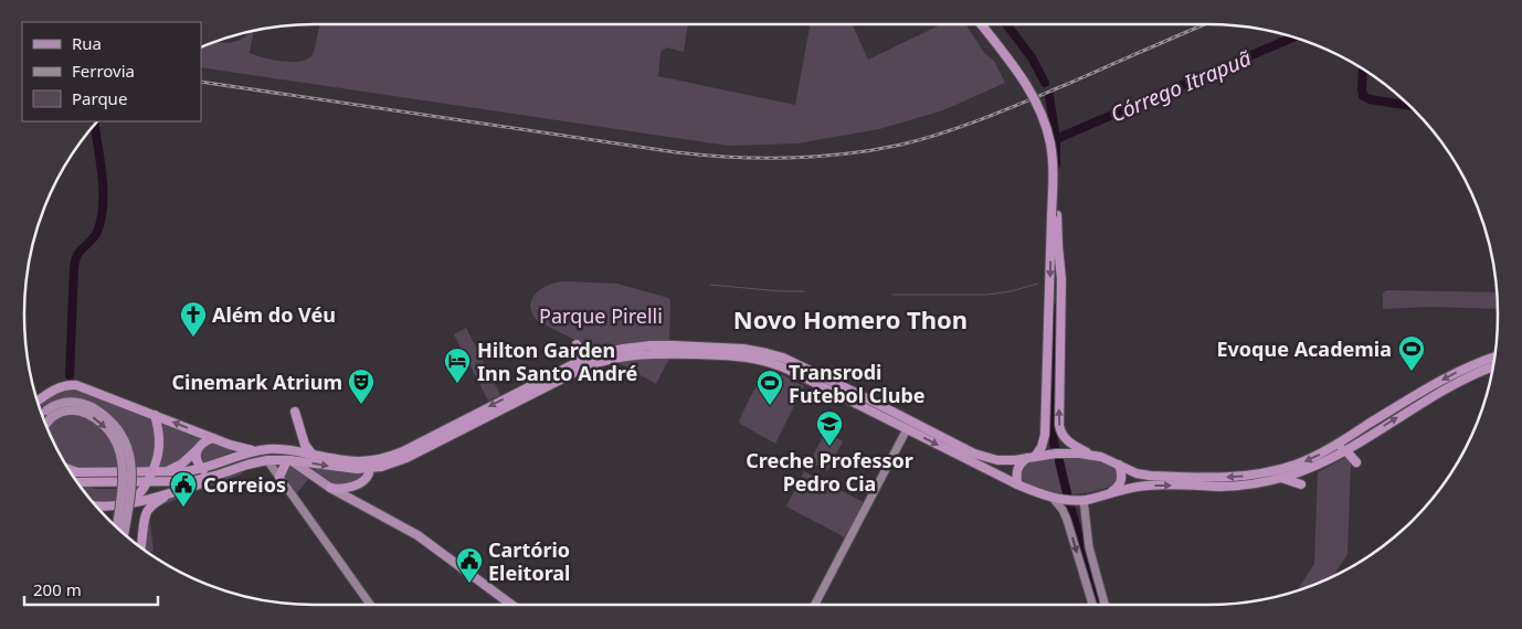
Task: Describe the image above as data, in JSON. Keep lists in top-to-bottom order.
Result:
{
  "districts": ["Novo Homero Thon"],
  "water": ["Córrego Itrapuã"],
  "parks": ["Parque Pirelli"],
  "places": {
    "church": ["Além do Véu"],
    "sports": ["Evoque Academia", "Transrodi Futebol Clube"],
    "hotel": ["Hilton Garden Inn Santo André"],
    "theatre": ["Cinemark Atrium"],
    "school or university": ["Creche Professor Pedro Cia"],
    "public building": ["Correios", "Cartório Eleitoral"]
  },
  "legend": ["Rua", "Ferrovia", "Parque"],
  "scale_bar": "200 m"
}
